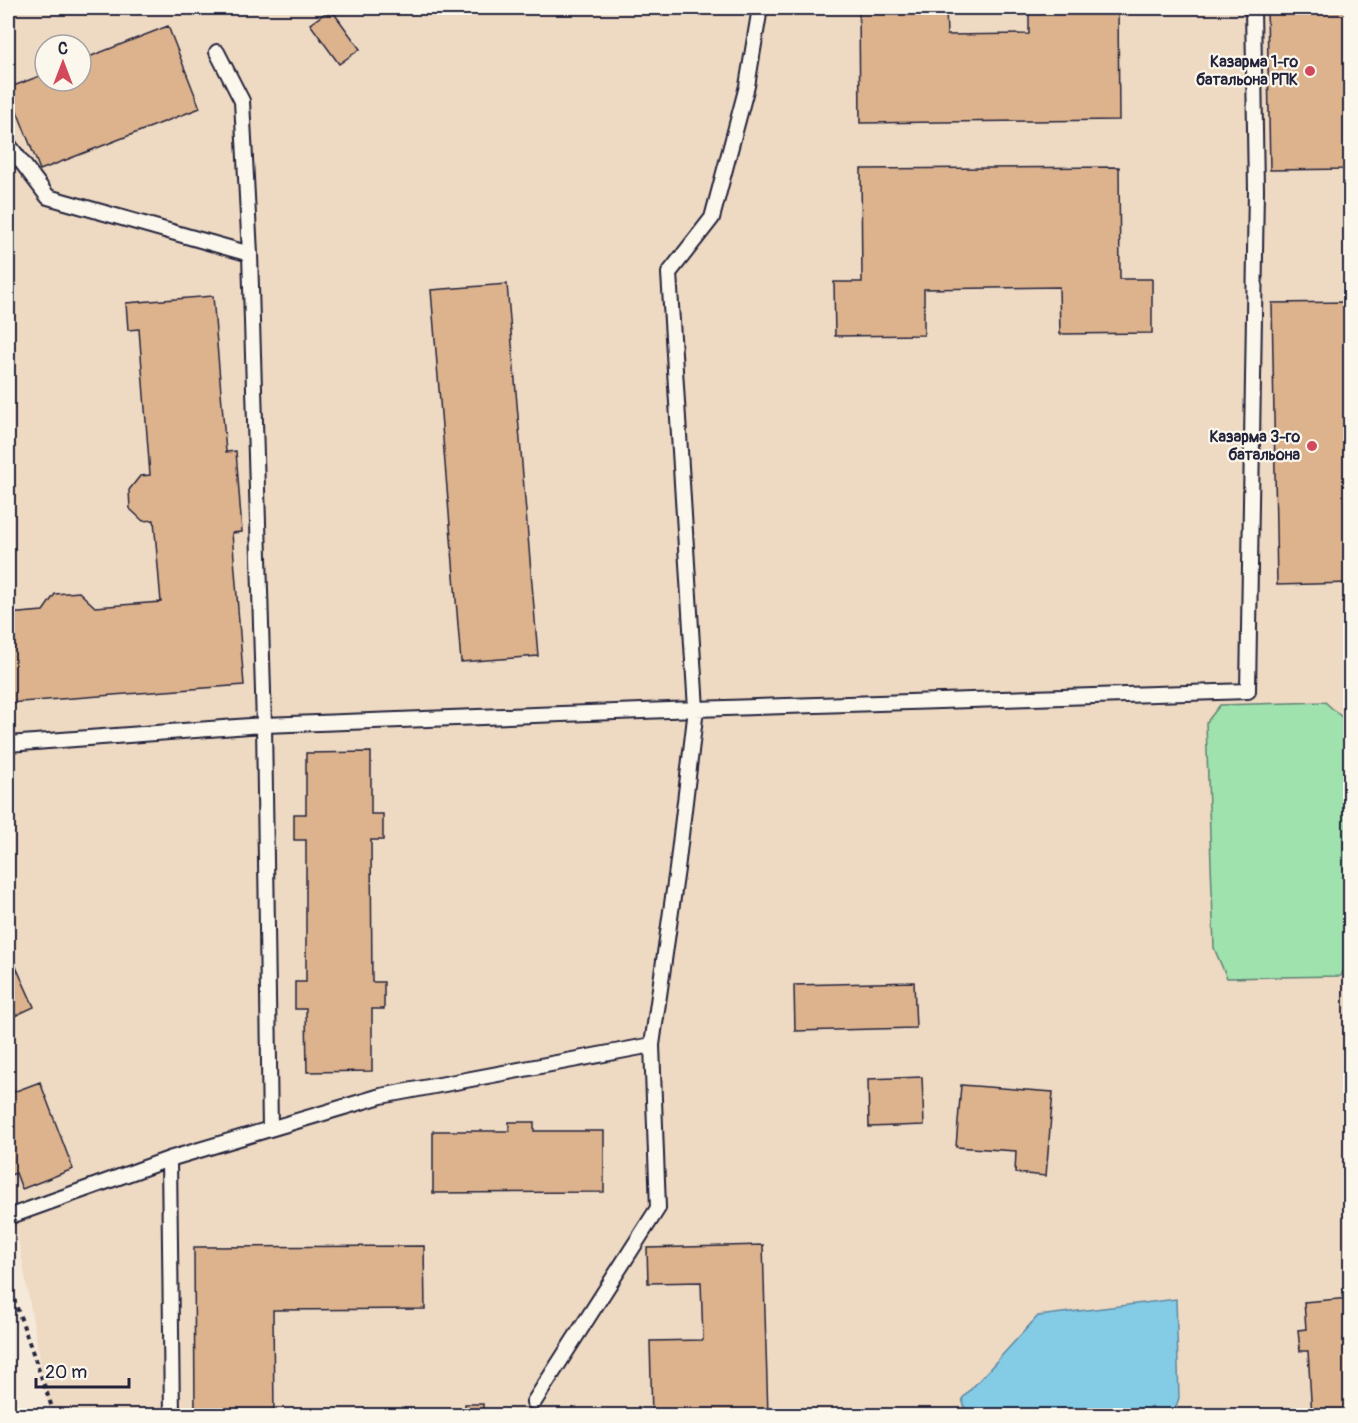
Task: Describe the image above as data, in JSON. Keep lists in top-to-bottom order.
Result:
{
  "places": ["Казарма 1-го батальона РПК", "Казарма 3-го батальона"],
  "scale_bar": "20 m",
  "north": "top"
}
